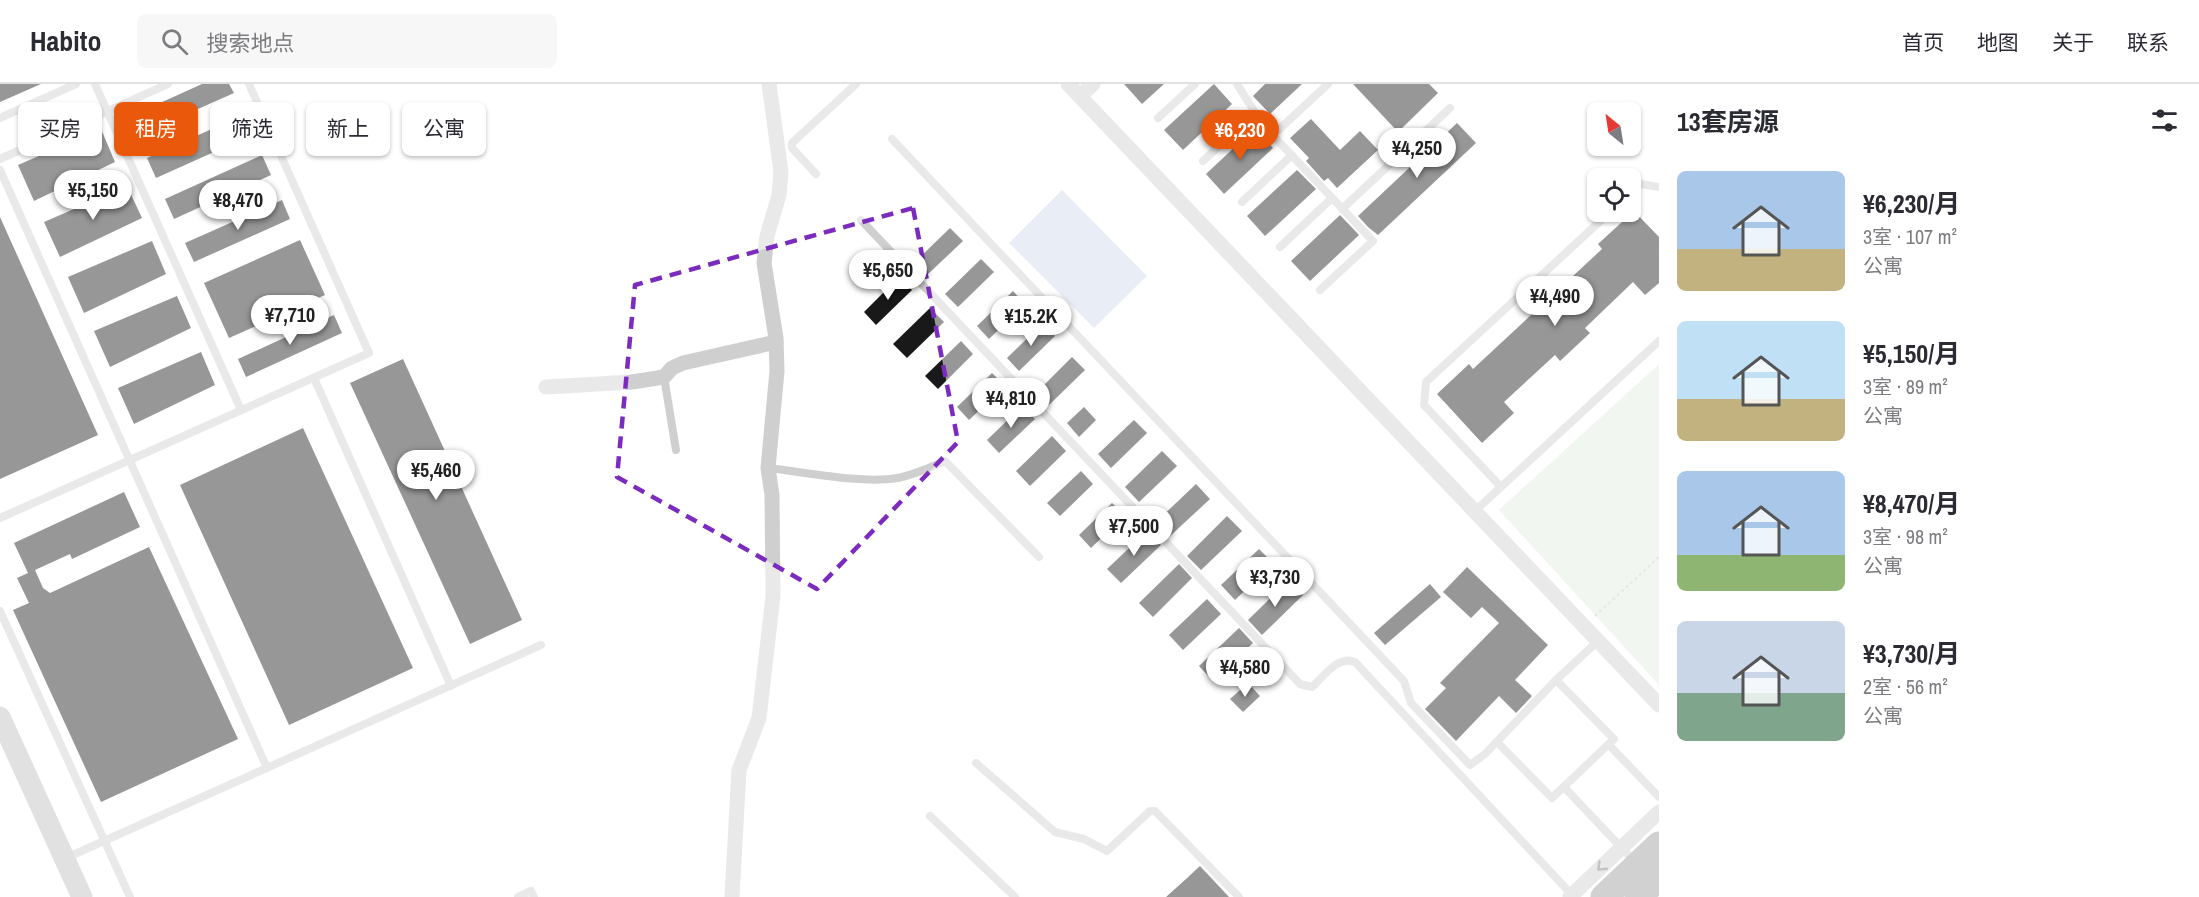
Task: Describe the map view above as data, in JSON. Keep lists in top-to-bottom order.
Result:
{
  "north": "top left",
  "page": {
    "header": "Habito",
    "search": "搜索地点",
    "nav": [
      "首页",
      "地图",
      "关于",
      "联系"
    ],
    "heading": "13套房源",
    "chip": [
      "买房",
      "租房",
      "筛选",
      "新上",
      "公寓"
    ],
    "price": [
      "¥6,230",
      "¥4,250",
      "¥5,150",
      "¥8,470",
      "¥5,650",
      "¥4,490",
      "¥7,710",
      "¥15.2K",
      "¥4,810",
      "¥5,460",
      "¥7,500",
      "¥3,730",
      "¥4,580"
    ],
    "list": [
      {
        "name": "¥6,230/月",
        "note": "3室 · 107 m² · 公寓"
      },
      {
        "name": "¥5,150/月",
        "note": "3室 · 89 m² · 公寓"
      },
      {
        "name": "¥8,470/月",
        "note": "3室 · 98 m² · 公寓"
      },
      {
        "name": "¥3,730/月",
        "note": "2室 · 56 m² · 公寓"
      }
    ]
  }
}
